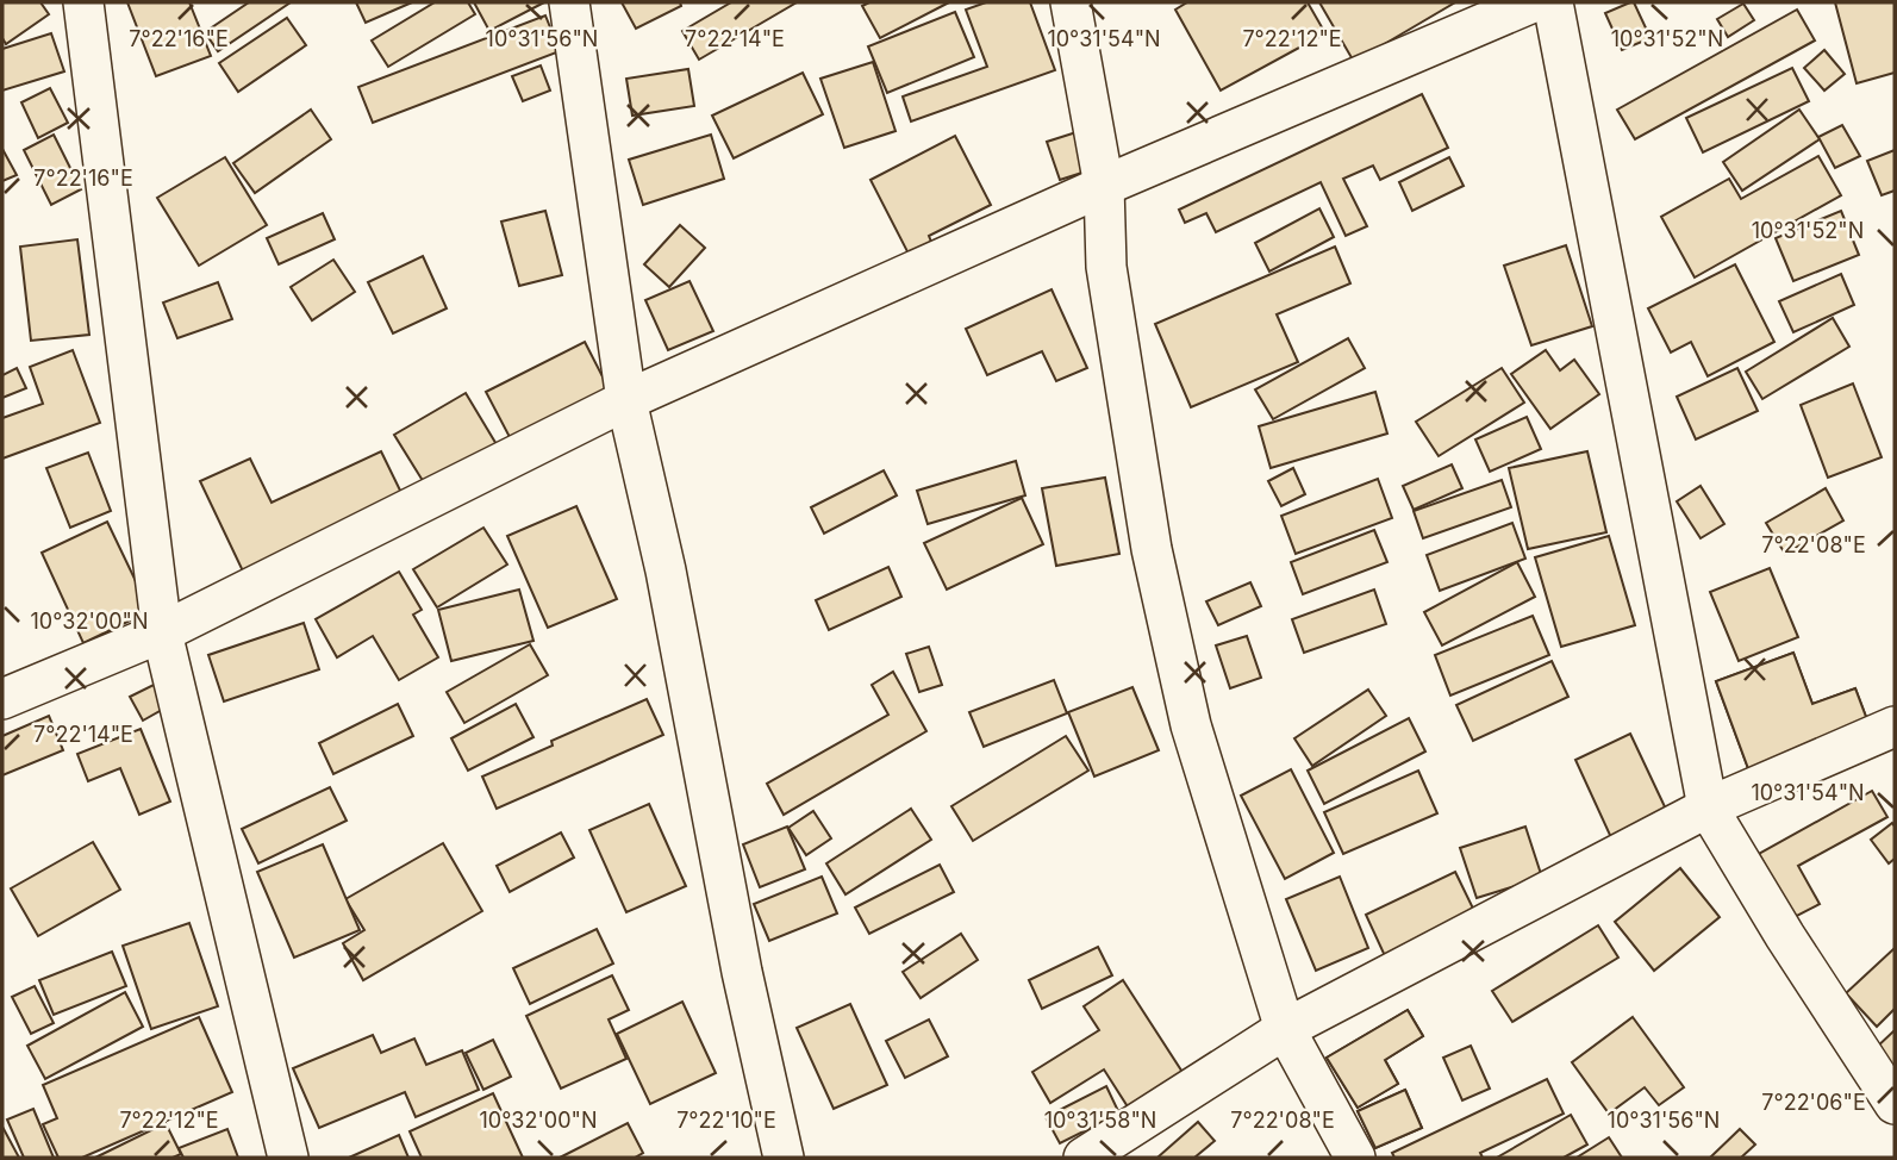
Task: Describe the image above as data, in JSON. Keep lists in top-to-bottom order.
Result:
{
  "coordinates": [
    "7°22'16\"E",
    "10°31'56\"N",
    "7°22'14\"E",
    "10°31'54\"N",
    "7°22'12\"E",
    "10°31'52\"N",
    "7°22'08\"E",
    "10°32'00\"N",
    "7°22'06\"E",
    "7°22'10\"E",
    "10°31'58\"N"
  ]
}
